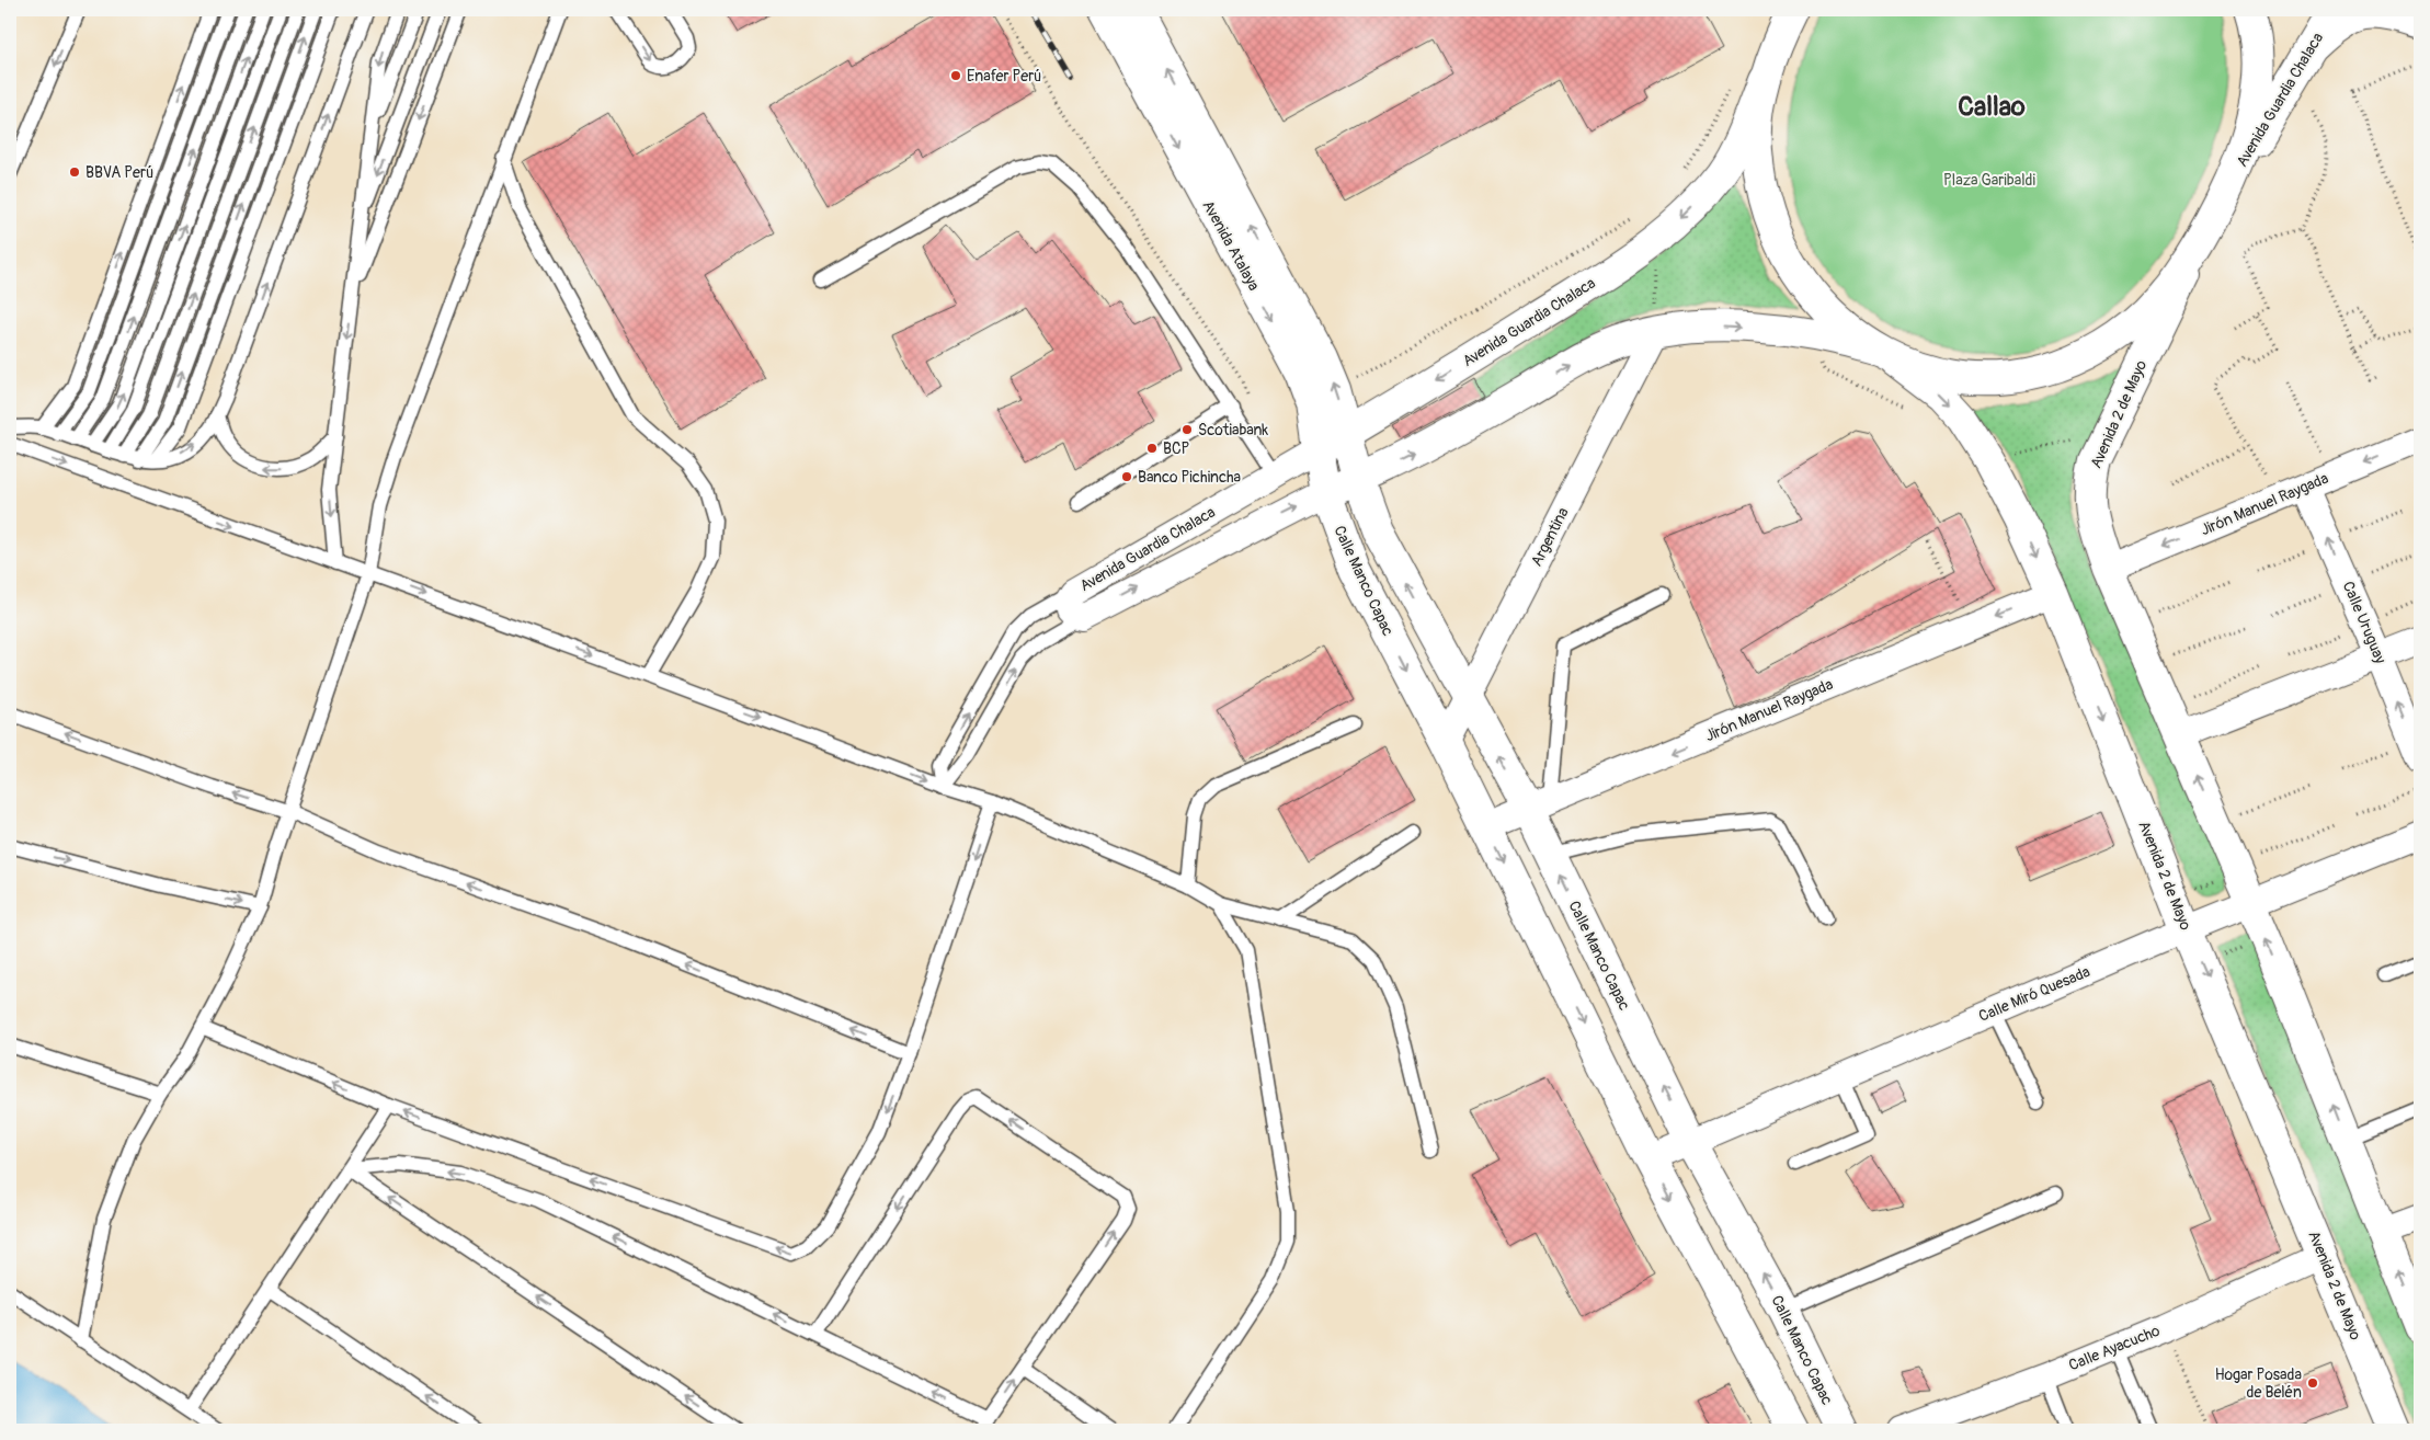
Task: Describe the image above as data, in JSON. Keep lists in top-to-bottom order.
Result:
{
  "streets": {
    "main road": [
      "Avenida Guardia Chalaca",
      "Avenida Atalaya",
      "Avenida 2 de Mayo",
      "Calle Manco Capac"
    ],
    "street": [
      "Jirón Manuel Raygada",
      "Argentina",
      "Calle Uruguay",
      "Calle Miró Quesada",
      "Calle Ayacucho"
    ]
  },
  "crossings": [
    ["Avenida Guardia Chalaca", "Avenida Atalaya"],
    ["Avenida Guardia Chalaca", "Avenida 2 de Mayo"],
    ["Avenida Guardia Chalaca", "Argentina"],
    ["Avenida Guardia Chalaca", "Calle Manco Capac"],
    ["Avenida Atalaya", "Calle Manco Capac"],
    ["Avenida 2 de Mayo", "Jirón Manuel Raygada"],
    ["Avenida 2 de Mayo", "Calle Miró Quesada"],
    ["Avenida 2 de Mayo", "Calle Ayacucho"],
    ["Jirón Manuel Raygada", "Calle Manco Capac"],
    ["Jirón Manuel Raygada", "Calle Uruguay"],
    ["Argentina", "Calle Manco Capac"],
    ["Calle Manco Capac", "Calle Miró Quesada"]
  ],
  "one_way": ["Jirón Manuel Raygada", "Calle Uruguay"],
  "districts": ["Callao"],
  "parks": ["Plaza Garibaldi"],
  "places": [
    "Enafer Perú",
    "BBVA Perú",
    "Scotiabank",
    "BCP",
    "Banco Pichincha",
    "Hogar Posada de Belén"
  ]
}
